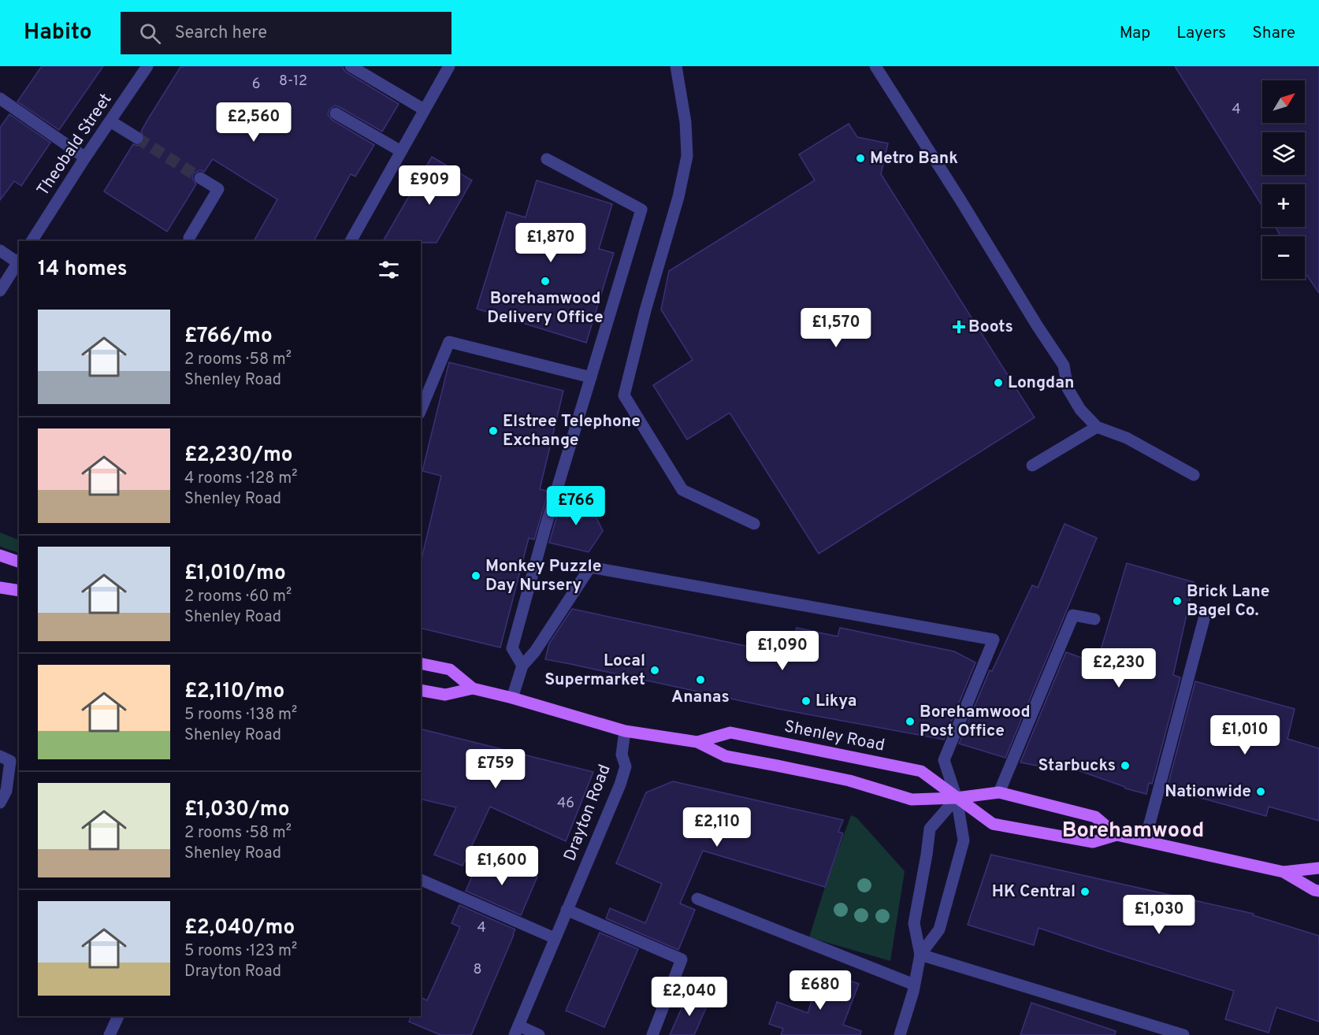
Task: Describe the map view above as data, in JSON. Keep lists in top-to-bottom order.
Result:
{
  "streets": {
    "main road": ["Shenley Road"],
    "street": ["Theobald Street", "Drayton Road"]
  },
  "crossings": [
    ["Shenley Road", "Drayton Road"]
  ],
  "districts": ["Borehamwood"],
  "places": {
    "other": [
      "Metro Bank",
      "Borehamwood Delivery Office",
      "Longdan",
      "Elstree Telephone Exchange",
      "Monkey Puzzle Day Nursery",
      "Brick Lane Bagel Co.",
      "Local Supermarket",
      "Ananas",
      "Likya",
      "Borehamwood Post Office",
      "Starbucks",
      "Nationwide",
      "HK Central"
    ],
    "health": ["Boots"]
  },
  "house_numbers": [
    "8-12",
    "6",
    "4",
    "46",
    "4",
    "8"
  ],
  "north": "top right",
  "page": {
    "header": "Habito",
    "search": "Search here",
    "nav": ["Map", "Layers", "Share"],
    "map_buttons": ["+", "−"],
    "price": [
      "£2,560",
      "£909",
      "£1,870",
      "£1,570",
      "£766",
      "£1,090",
      "£2,230",
      "£1,010",
      "£759",
      "£2,110",
      "£1,600",
      "£1,030",
      "£680",
      "£2,040"
    ],
    "heading": "14 homes",
    "list": [
      {
        "name": "£766/mo",
        "note": "2 rooms · 58 m² · Shenley Road"
      },
      {
        "name": "£2,230/mo",
        "note": "4 rooms · 128 m² · Shenley Road"
      },
      {
        "name": "£1,010/mo",
        "note": "2 rooms · 60 m² · Shenley Road"
      },
      {
        "name": "£2,110/mo",
        "note": "5 rooms · 138 m² · Shenley Road"
      },
      {
        "name": "£1,030/mo",
        "note": "2 rooms · 58 m² · Shenley Road"
      },
      {
        "name": "£2,040/mo",
        "note": "5 rooms · 123 m² · Drayton Road"
      }
    ]
  }
}
